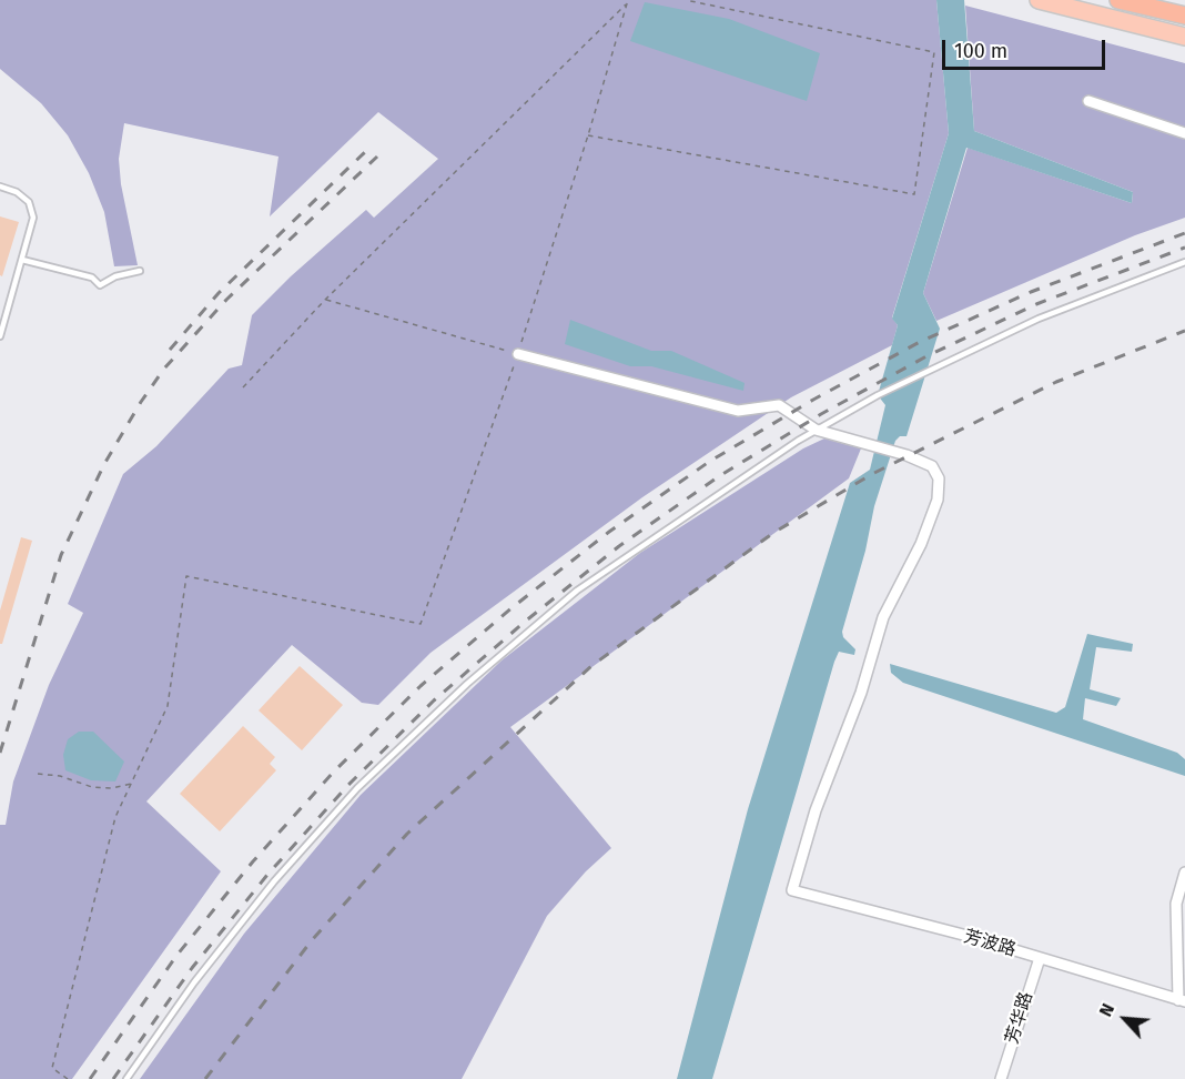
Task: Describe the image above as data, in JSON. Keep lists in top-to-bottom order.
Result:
{
  "streets": {
    "street": ["芳波路", "芳华路"]
  },
  "crossings": [
    ["芳波路", "芳华路"]
  ],
  "scale_bar": "100 m",
  "north": "top left"
}
